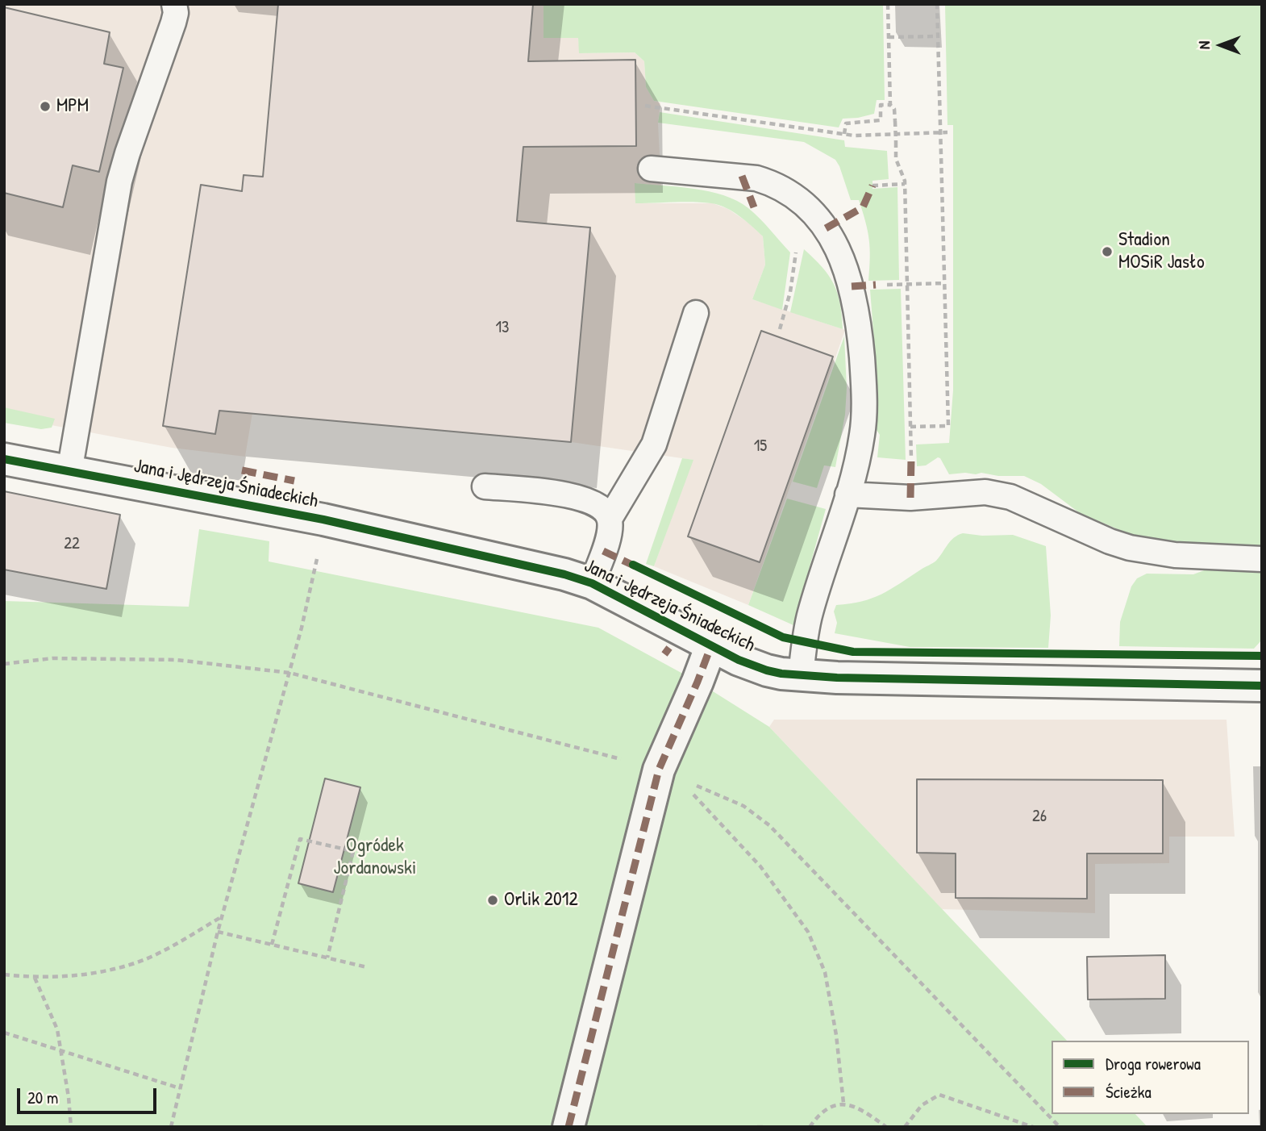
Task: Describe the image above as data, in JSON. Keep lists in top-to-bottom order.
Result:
{
  "streets": {
    "street": ["Jana i Jędrzeja Śniadeckich"]
  },
  "parks": ["Ogródek Jordanowski"],
  "places": ["MPM", "Stadion MOSiR Jasło", "Orlik 2012"],
  "house_numbers": [
    "13",
    "15",
    "22",
    "26"
  ],
  "legend": ["Droga rowerowa", "Ścieżka"],
  "scale_bar": "20 m",
  "north": "left"
}
